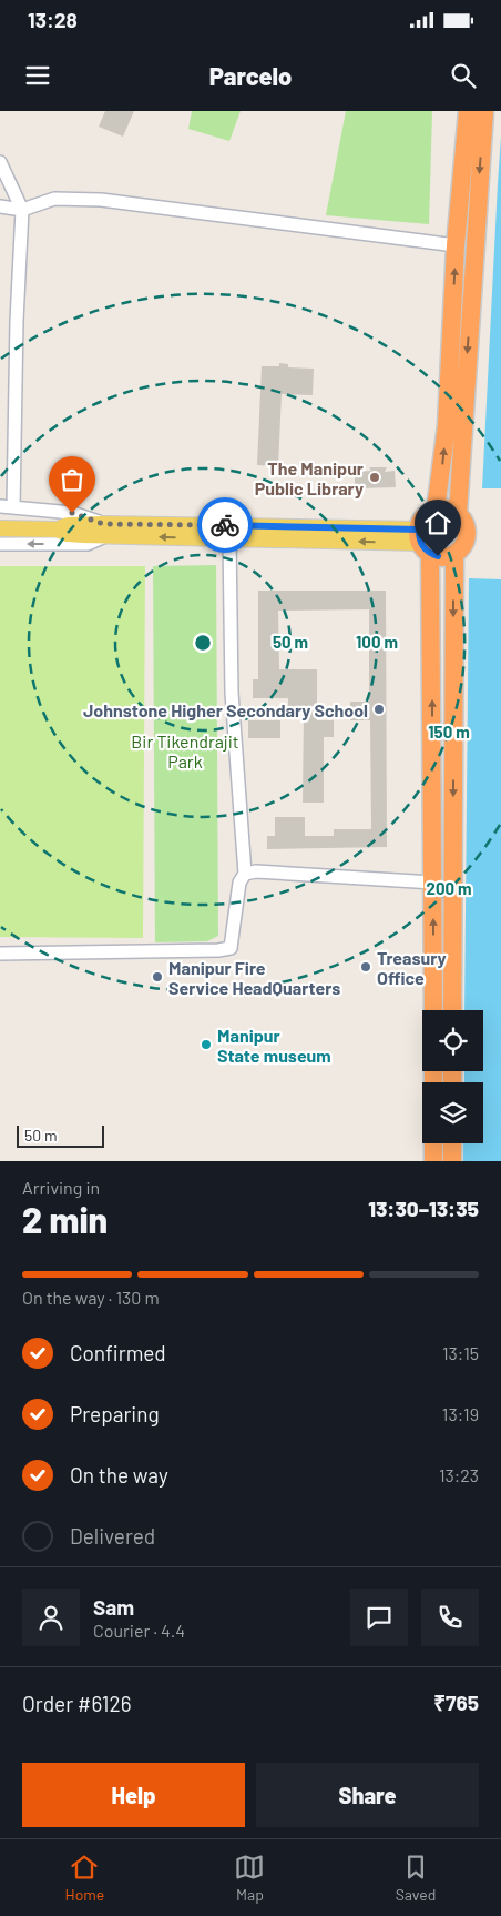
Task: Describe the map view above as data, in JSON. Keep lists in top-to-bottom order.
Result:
{
  "parks": ["Bir Tikendrajit Park"],
  "places": [
    "The Manipur Public Library",
    "Johnstone Higher Secondary School",
    "Treasury Office",
    "Manipur Fire Service HeadQuarters",
    "Manipur State museum"
  ],
  "scale_bar": "50 m",
  "page": {
    "status": "13:28",
    "header": "Parcelo",
    "scale": "50 m",
    "heading": ["2 min", "Arriving in", "13:30–13:35"],
    "panel": [
      "Sam",
      "Courier · 4.4",
      "Order #6126",
      "₹765"
    ],
    "bar": "On the way · 130 m",
    "list": [
      ["Confirmed", "13:15"],
      ["Preparing", "13:19"],
      ["On the way", "13:23"],
      "Delivered"
    ],
    "buttons": ["Help", "Share"],
    "tabs": ["Home", "Map", "Saved"]
  },
  "rings": [
    "50 m",
    "100 m",
    "150 m",
    "200 m"
  ]
}
